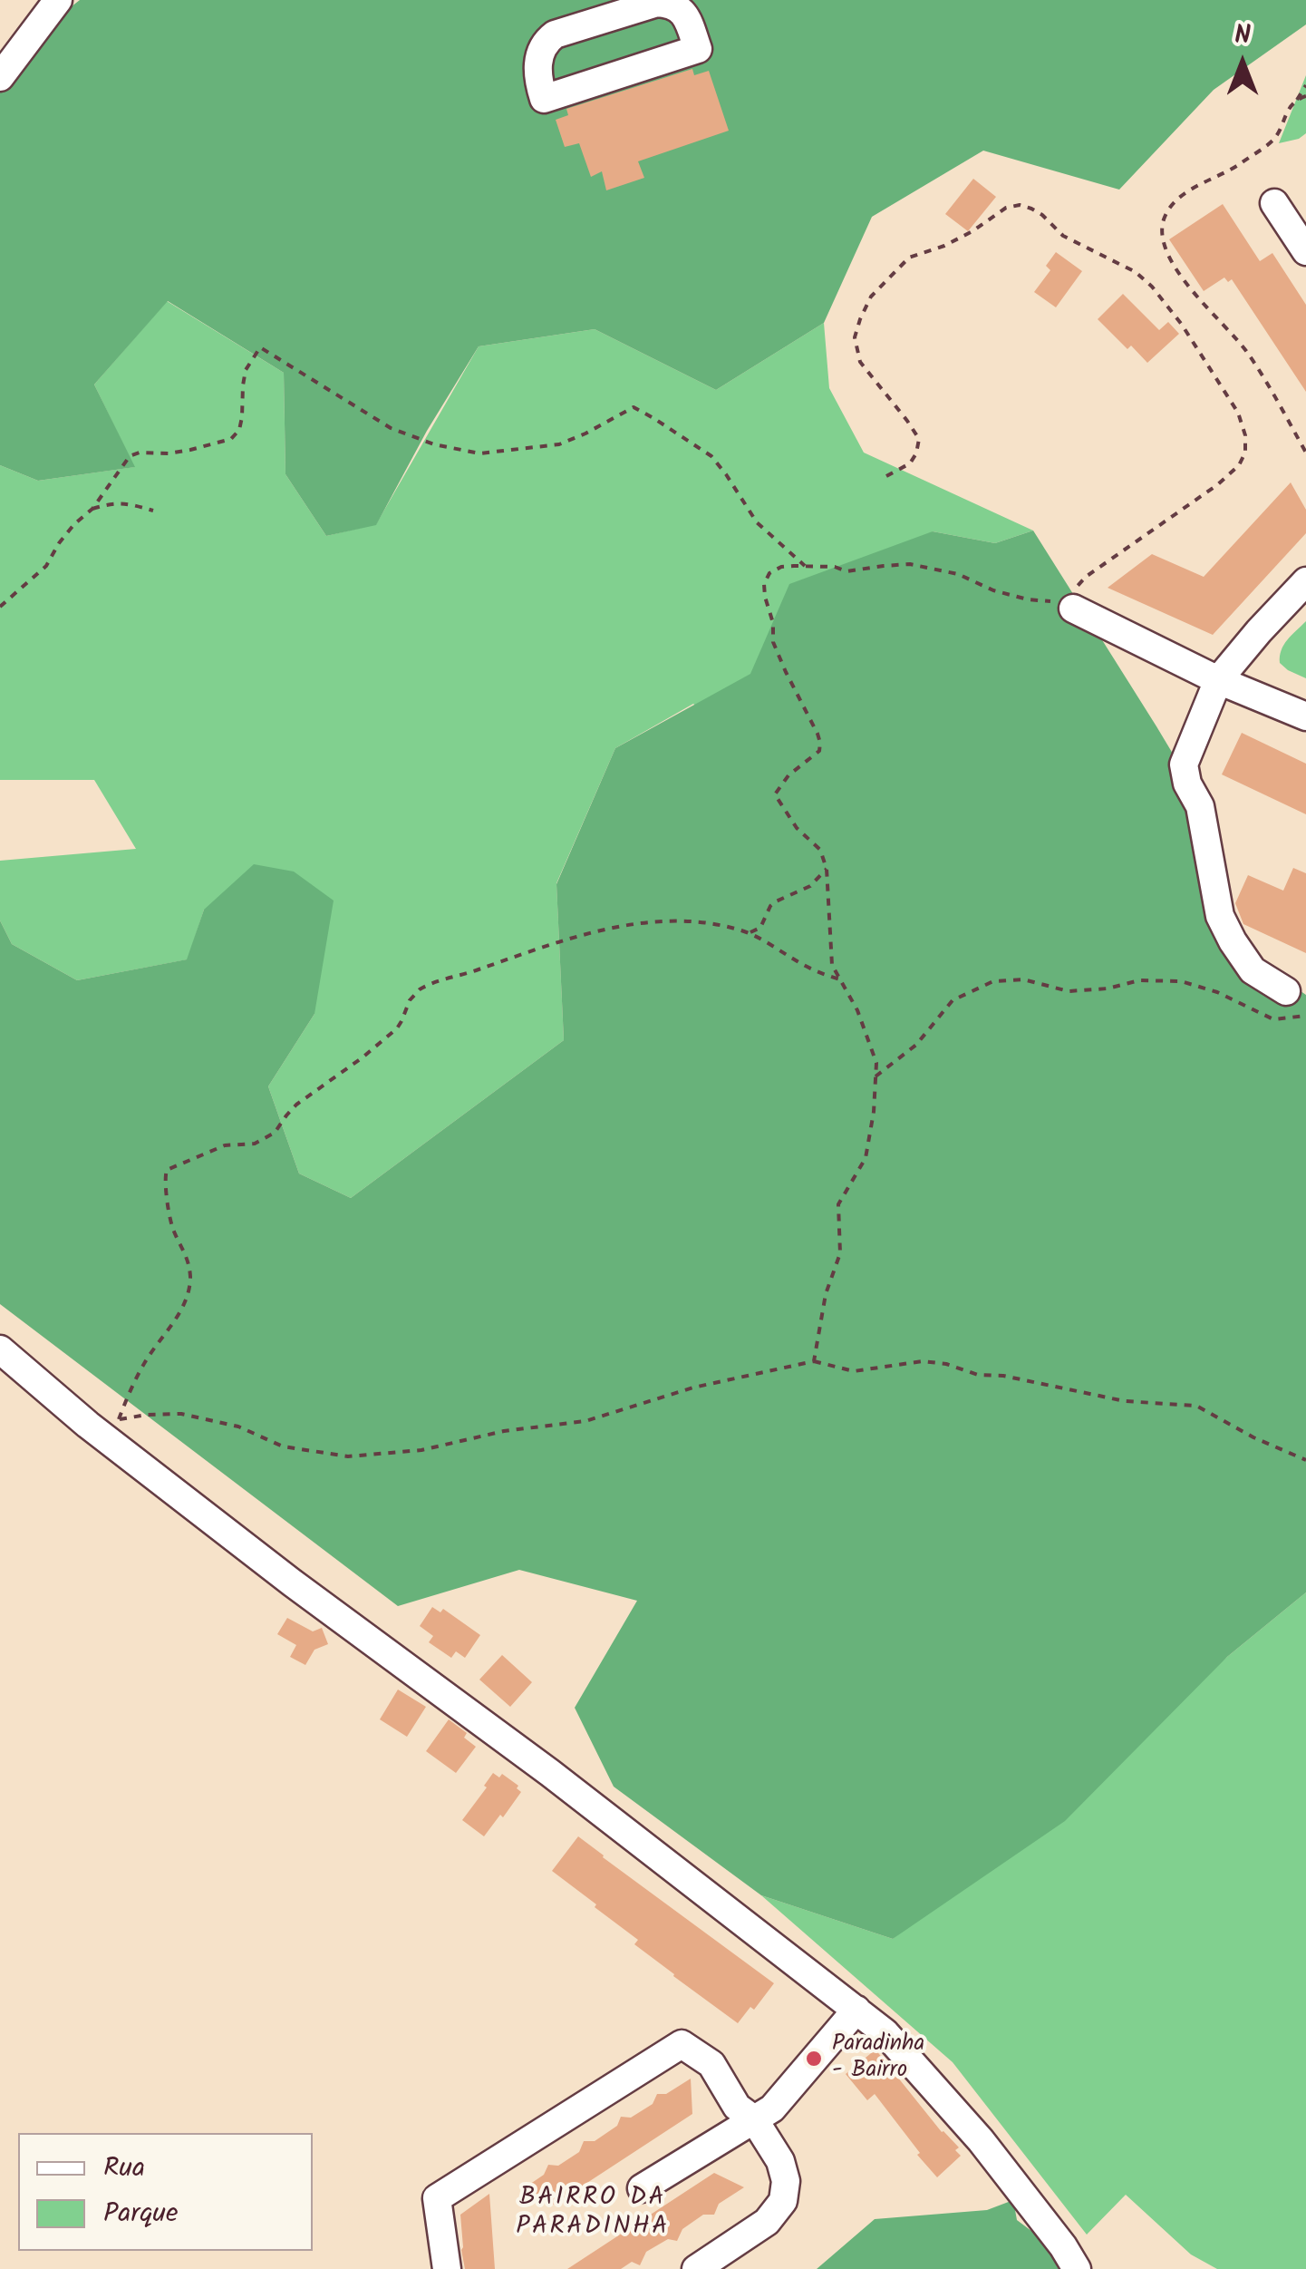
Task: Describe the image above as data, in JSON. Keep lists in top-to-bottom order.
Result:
{
  "districts": ["BAIRRO DA PARADINHA"],
  "places": ["Paradinha - Bairro"],
  "legend": ["Rua", "Parque"],
  "north": "top"
}
